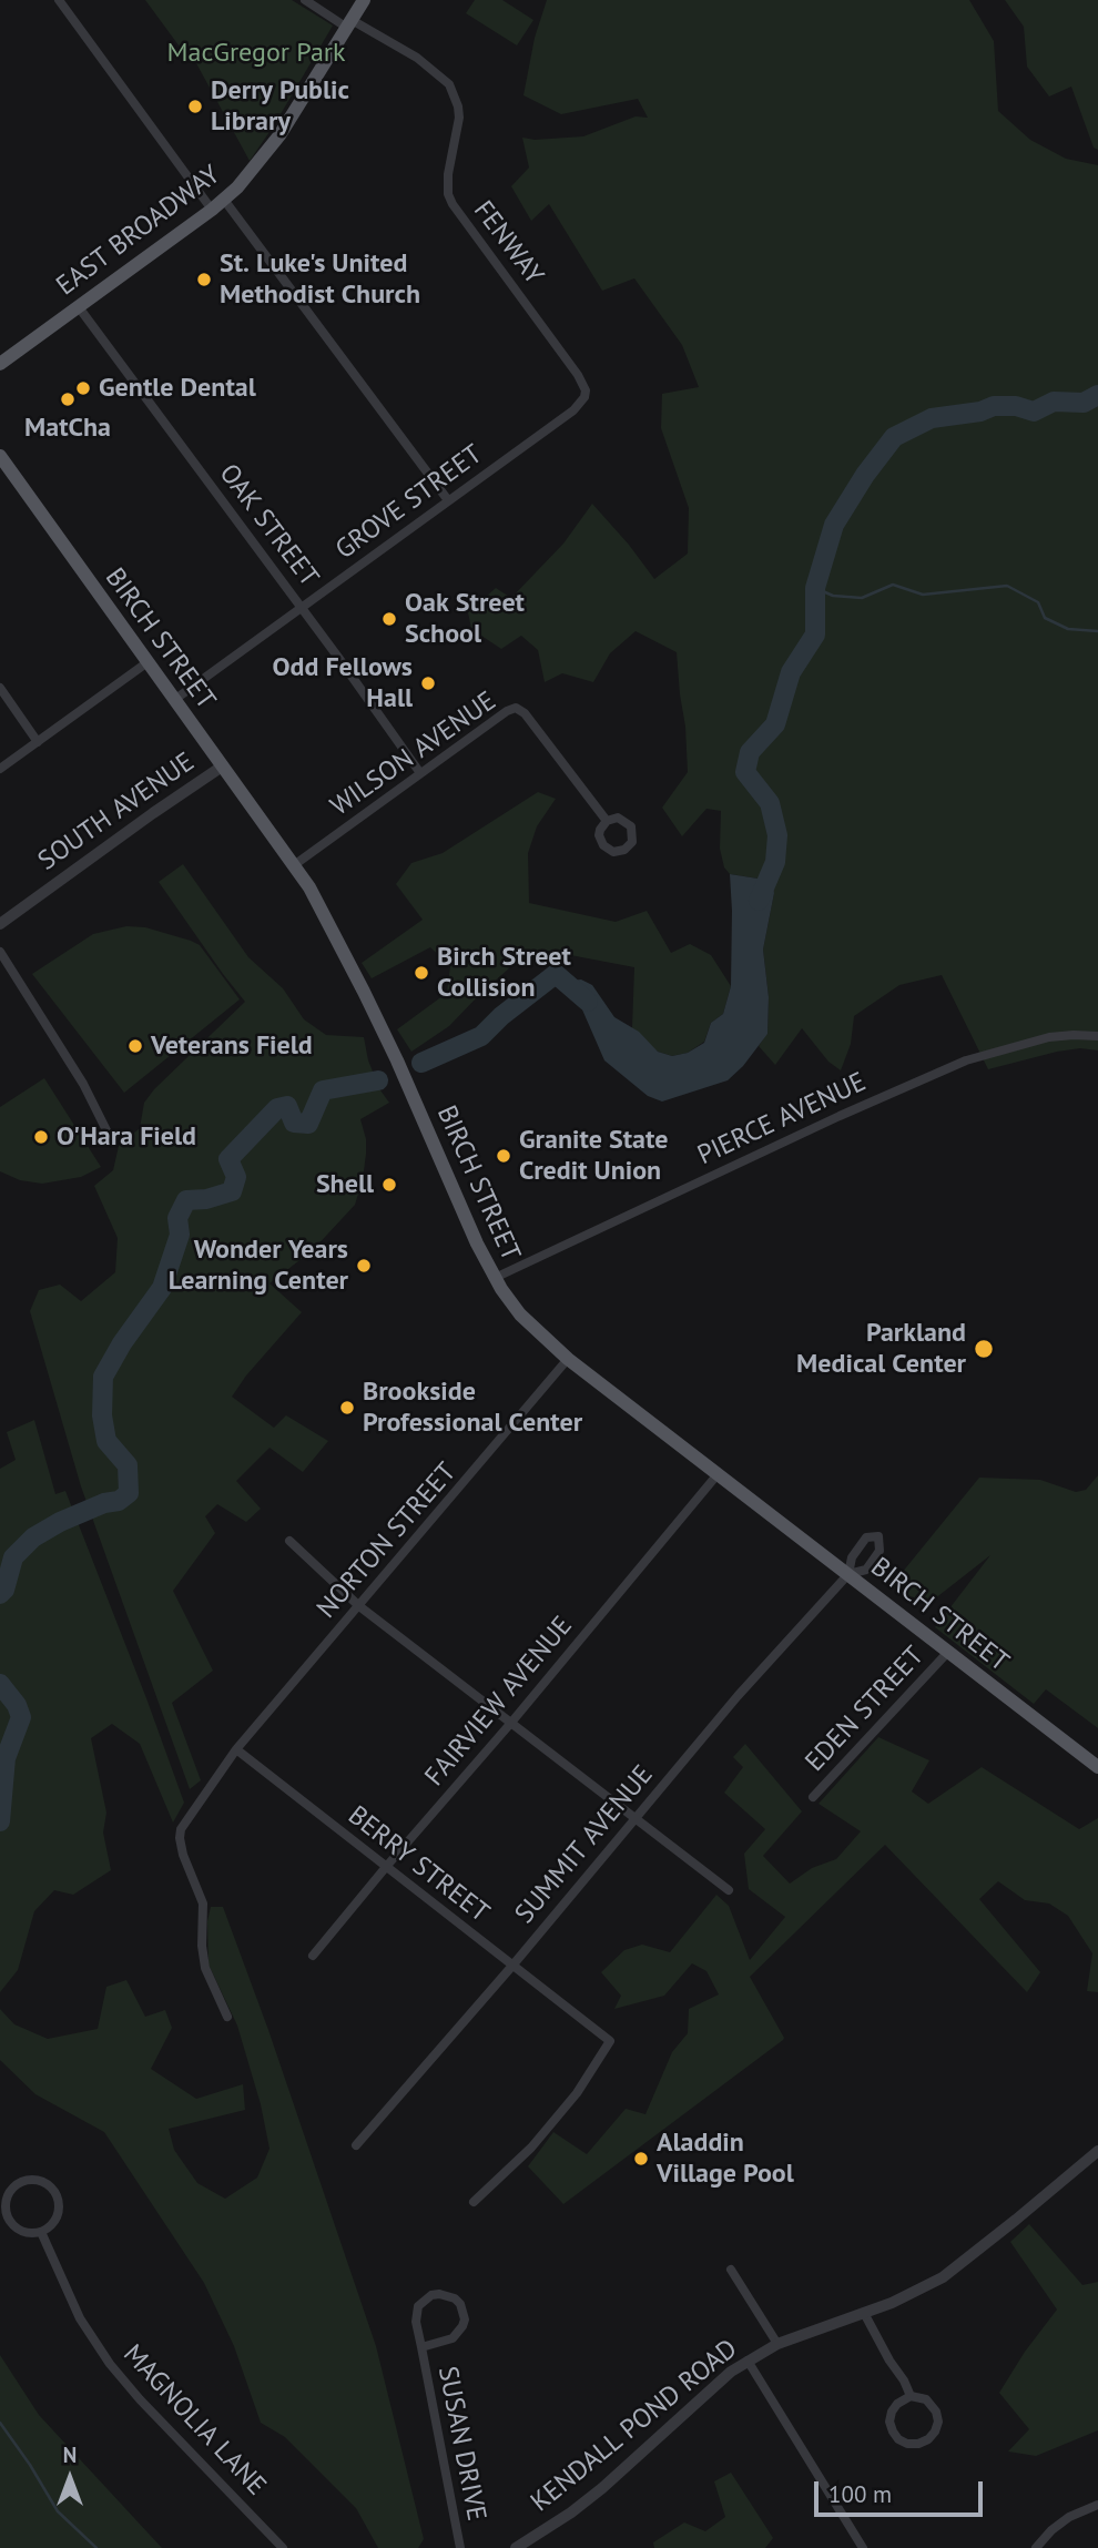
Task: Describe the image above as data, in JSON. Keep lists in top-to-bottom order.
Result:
{
  "streets": {
    "main road": ["EAST BROADWAY", "BIRCH STREET"],
    "street": [
      "FENWAY",
      "GROVE STREET",
      "OAK STREET",
      "WILSON AVENUE",
      "SOUTH AVENUE",
      "PIERCE AVENUE",
      "NORTON STREET",
      "FAIRVIEW AVENUE",
      "EDEN STREET",
      "SUMMIT AVENUE",
      "BERRY STREET",
      "MAGNOLIA LANE",
      "KENDALL POND ROAD",
      "SUSAN DRIVE"
    ]
  },
  "crossings": [
    ["EAST BROADWAY", "FENWAY"],
    ["EAST BROADWAY", "OAK STREET"],
    ["FENWAY", "GROVE STREET"],
    ["GROVE STREET", "OAK STREET"],
    ["GROVE STREET", "BIRCH STREET"],
    ["OAK STREET", "WILSON AVENUE"],
    ["BIRCH STREET", "WILSON AVENUE"],
    ["BIRCH STREET", "SOUTH AVENUE"],
    ["BIRCH STREET", "PIERCE AVENUE"],
    ["BIRCH STREET", "NORTON STREET"],
    ["BIRCH STREET", "FAIRVIEW AVENUE"],
    ["BIRCH STREET", "EDEN STREET"],
    ["BIRCH STREET", "SUMMIT AVENUE"],
    ["NORTON STREET", "BERRY STREET"],
    ["FAIRVIEW AVENUE", "BERRY STREET"],
    ["SUMMIT AVENUE", "BERRY STREET"]
  ],
  "parks": ["MacGregor Park"],
  "places": [
    "Derry Public Library",
    "St. Luke's United Methodist Church",
    "Gentle Dental",
    "MatCha",
    "Oak Street School",
    "Odd Fellows Hall",
    "Birch Street Collision",
    "Veterans Field",
    "O'Hara Field",
    "Granite State Credit Union",
    "Shell",
    "Wonder Years Learning Center",
    "Parkland Medical Center",
    "Brookside Professional Center",
    "Aladdin Village Pool"
  ],
  "scale_bar": "100 m",
  "north": "top"
}
